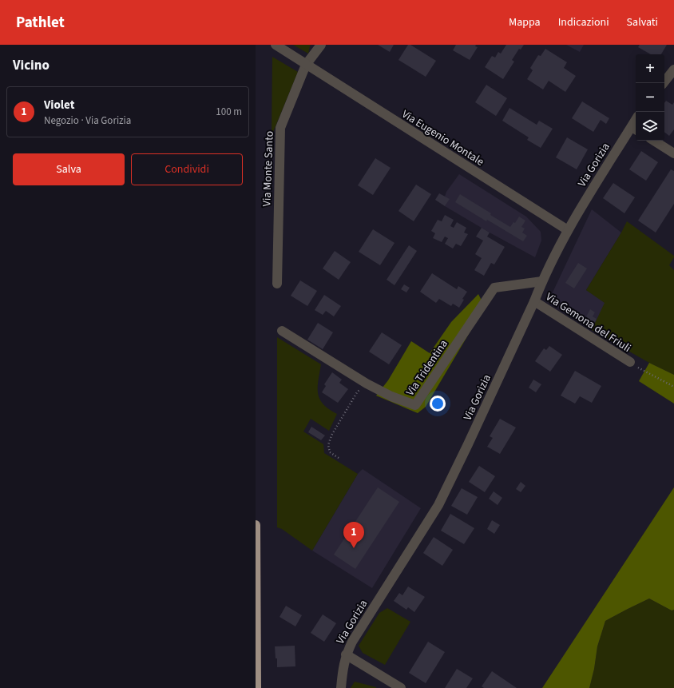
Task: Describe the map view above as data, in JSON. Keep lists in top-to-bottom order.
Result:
{
  "streets": {
    "street": [
      "Via Eugenio Montale",
      "Via Gorizia",
      "Via Monte Santo",
      "Via Gemona del Friuli",
      "Via Tridentina"
    ]
  },
  "crossings": [
    ["Via Eugenio Montale", "Via Gorizia"],
    ["Via Eugenio Montale", "Via Monte Santo"],
    ["Via Gorizia", "Via Gemona del Friuli"],
    ["Via Gorizia", "Via Tridentina"]
  ],
  "page": {
    "header": "Pathlet",
    "nav": ["Mappa", "Indicazioni", "Salvati"],
    "heading": "Vicino",
    "map_buttons": ["+", "−"],
    "list": [
      {
        "mark": "1",
        "name": "Violet",
        "note": "Negozio · Via Gorizia",
        "value": "100 m"
      }
    ],
    "buttons": ["Salva", "Condividi"],
    "pins": "1"
  }
}
